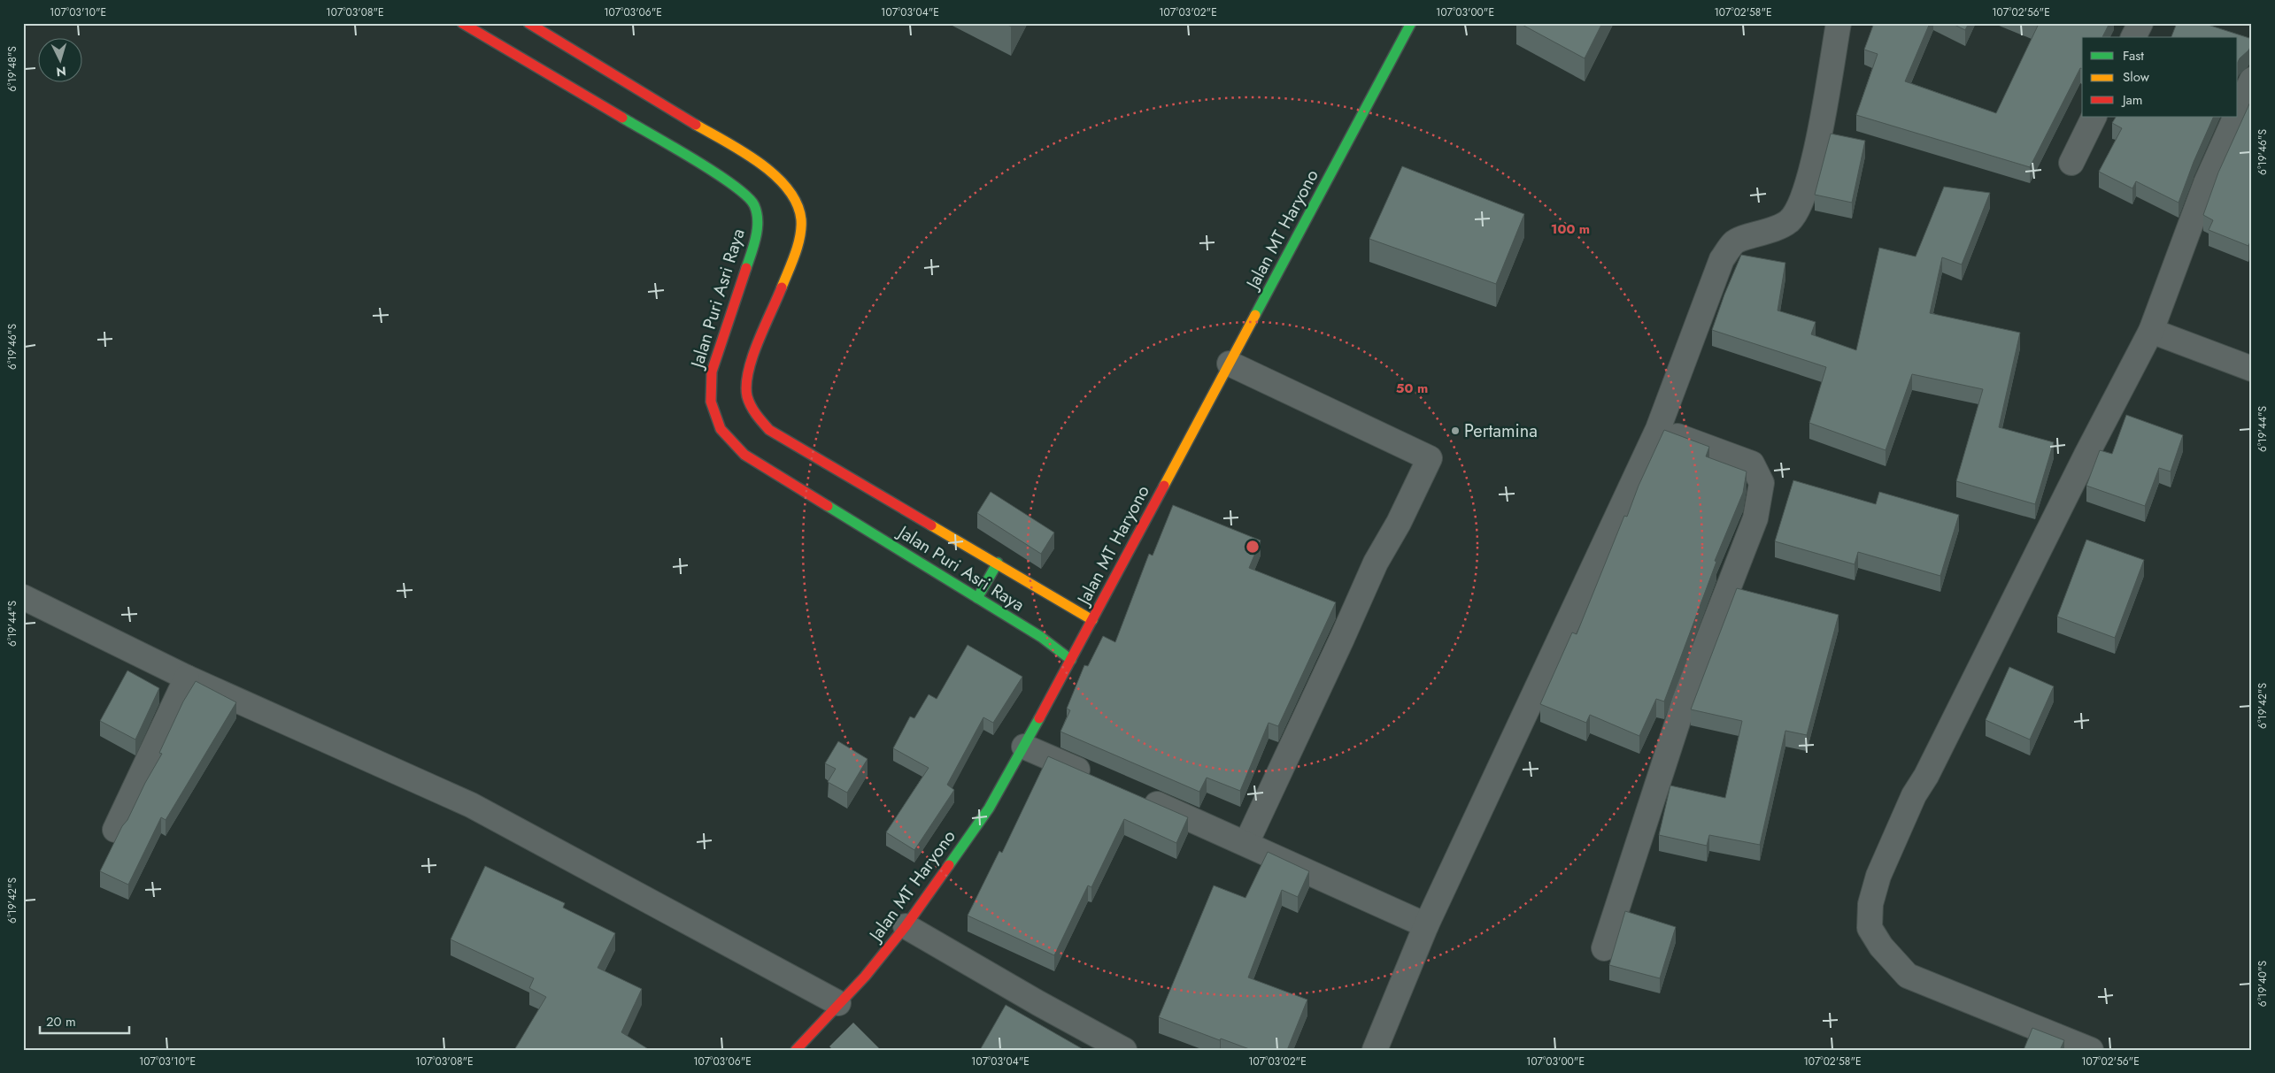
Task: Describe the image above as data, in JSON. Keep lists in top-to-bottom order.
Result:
{
  "streets": {
    "street": ["Jalan MT Haryono", "Jalan Puri Asri Raya"]
  },
  "crossings": [
    ["Jalan MT Haryono", "Jalan Puri Asri Raya"]
  ],
  "places": ["Pertamina"],
  "legend": ["Fast", "Slow", "Jam"],
  "scale_bar": "20 m",
  "north": "bottom",
  "coordinates": [
    "107°03'10\"E",
    "107°03'08\"E",
    "107°03'06\"E",
    "107°03'04\"E",
    "107°03'02\"E",
    "107°03'00\"E",
    "107°02'58\"E",
    "107°02'56\"E",
    "6°19'48\"S",
    "6°19'46\"S",
    "6°19'44\"S",
    "6°19'42\"S",
    "6°19'40\"S"
  ],
  "rings": ["100 m", "50 m"]
}
